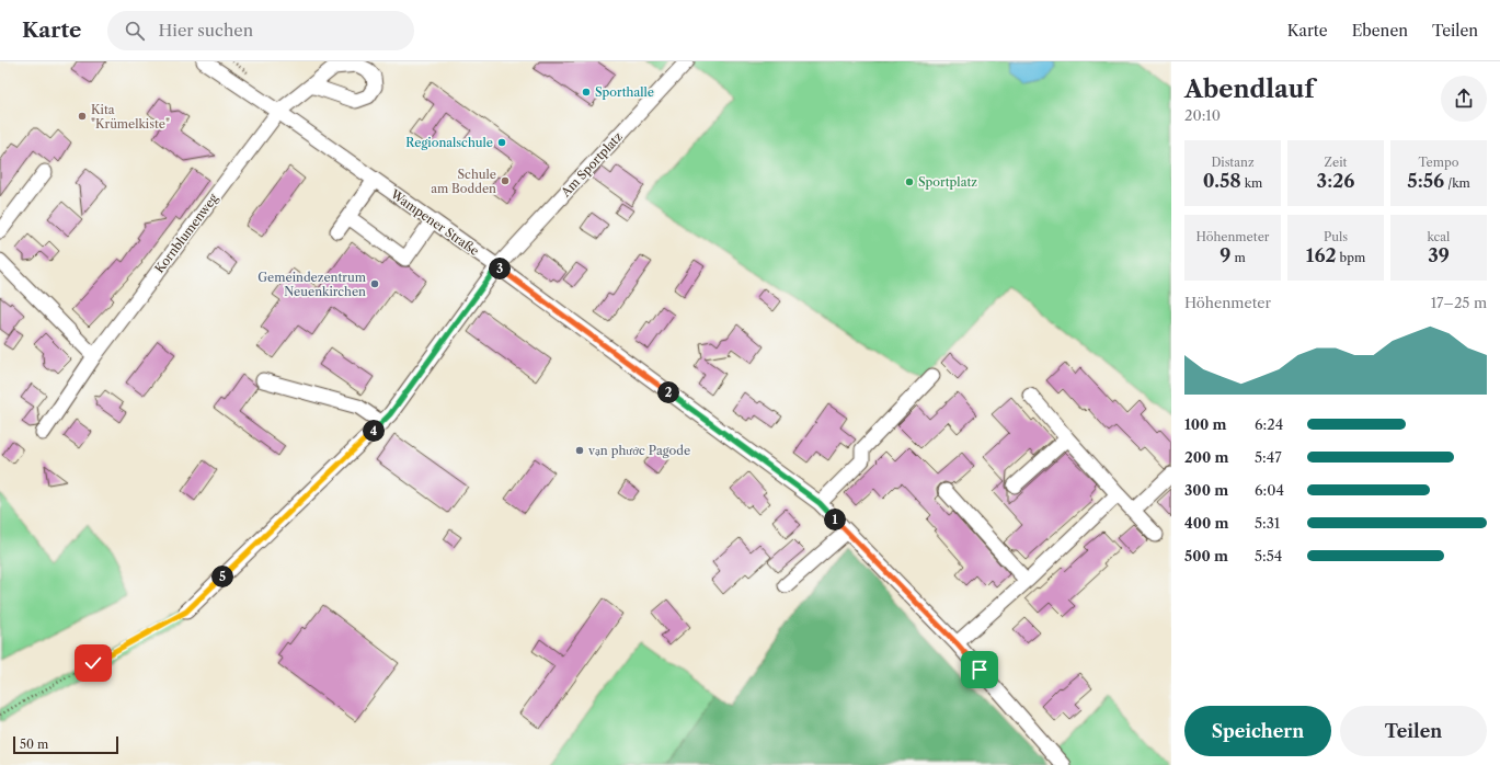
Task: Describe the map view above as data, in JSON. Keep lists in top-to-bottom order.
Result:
{
  "streets": {
    "street": ["Am Sportplatz", "Wampener Straße", "Kornblumenweg"]
  },
  "crossings": [
    ["Am Sportplatz", "Wampener Straße"],
    ["Wampener Straße", "Kornblumenweg"]
  ],
  "places": [
    "Sporthalle",
    "Kita \"Krümelkiste\"",
    "Regionalschule",
    "Schule am Bodden",
    "Sportplatz",
    "Gemeindezentrum Neuenkirchen",
    "vạn phước Pagode"
  ],
  "scale_bar": "50 m",
  "page": {
    "header": "Karte",
    "search": "Hier suchen",
    "nav": ["Karte", "Ebenen", "Teilen"],
    "heading": ["Abendlauf", "20:10"],
    "stats": [
      ["Distanz", "0.58 km"],
      ["Zeit", "3:26"],
      ["Tempo", "5:56 /km"],
      ["Höhenmeter", "9 m"],
      ["Puls", "162 bpm"],
      ["kcal", "39"]
    ],
    "pins": [
      "3",
      "2",
      "4",
      "1",
      "5"
    ],
    "chart": ["Höhenmeter", "17–25 m"],
    "list": [
      {
        "name": "100 m",
        "note": "6:24"
      },
      {
        "name": "200 m",
        "note": "5:47"
      },
      {
        "name": "300 m",
        "note": "6:04"
      },
      {
        "name": "400 m",
        "note": "5:31"
      },
      {
        "name": "500 m",
        "note": "5:54"
      }
    ],
    "buttons": ["Speichern", "Teilen"],
    "scale": "50 m"
  }
}
